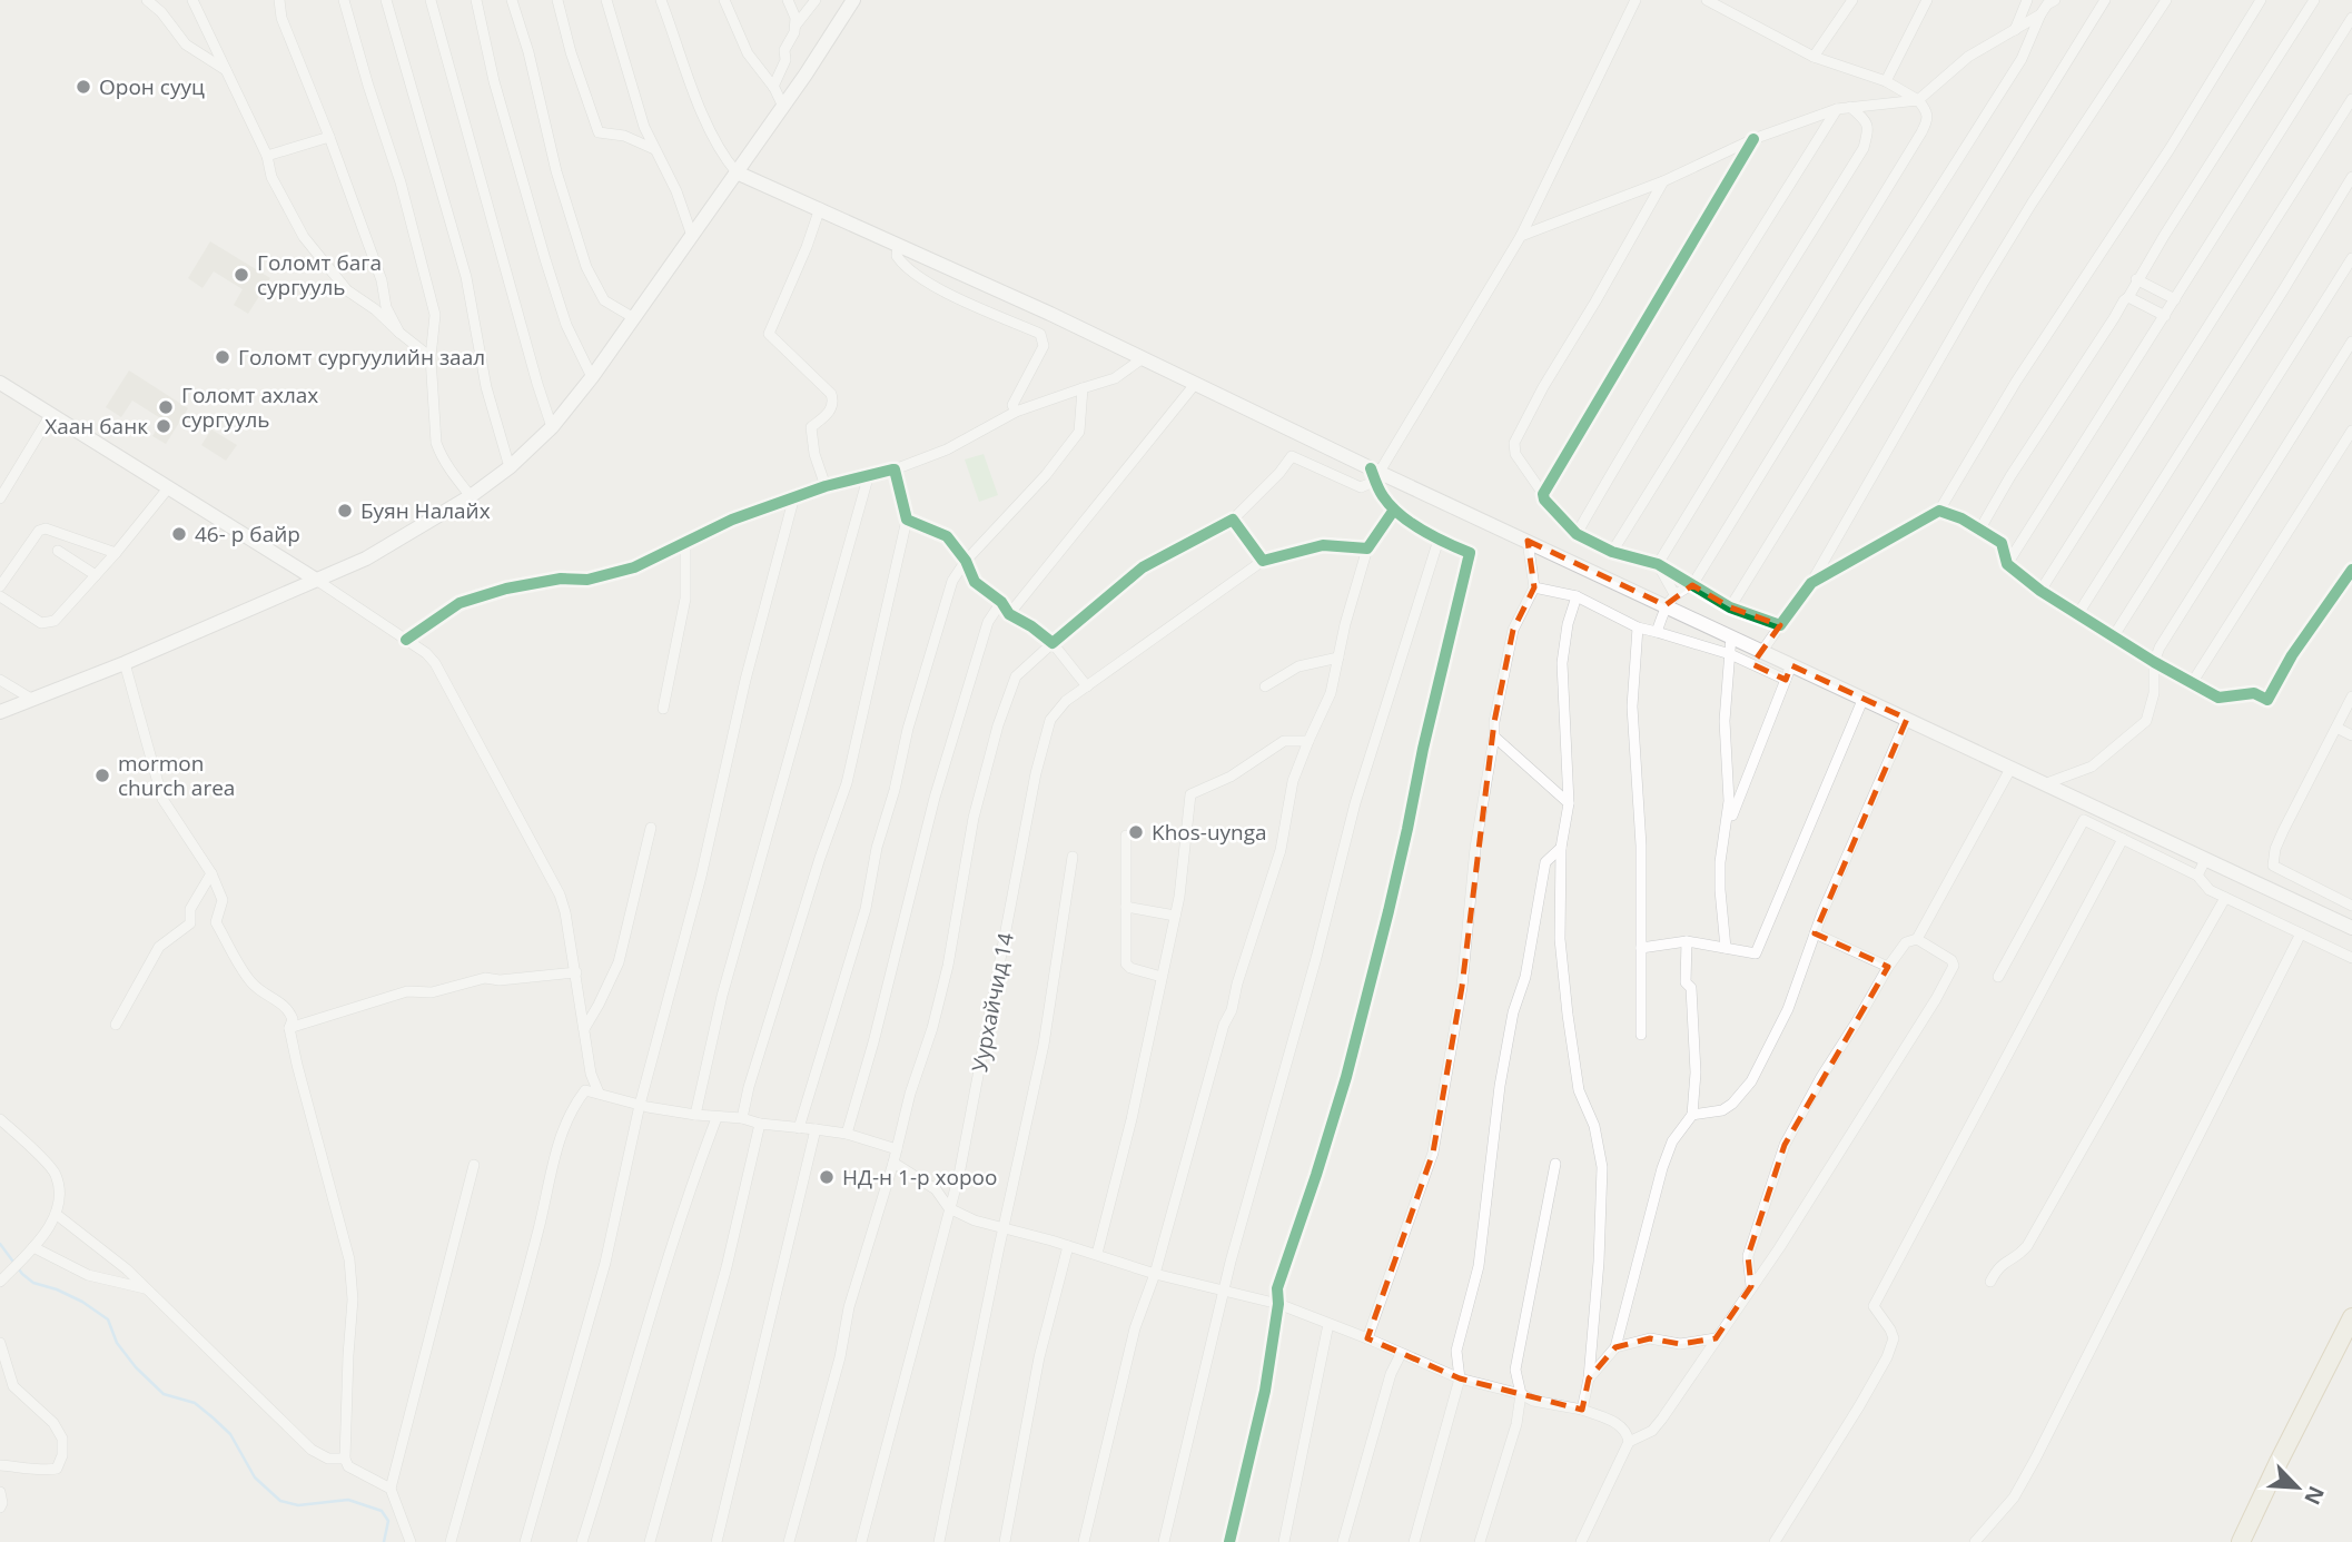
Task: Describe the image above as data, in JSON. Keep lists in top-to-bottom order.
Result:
{
  "streets": {
    "street": ["Уурхайчид 14"]
  },
  "places": [
    "Орон сууц",
    "Голомт бага сургууль",
    "Голомт сургуулийн заал",
    "Голомт ахлах сургууль",
    "Хаан банк",
    "Буян Налайх",
    "46- р байр",
    "mormon church area",
    "Khos-uynga",
    "НД-н 1-р хороо"
  ],
  "north": "bottom right"
}
